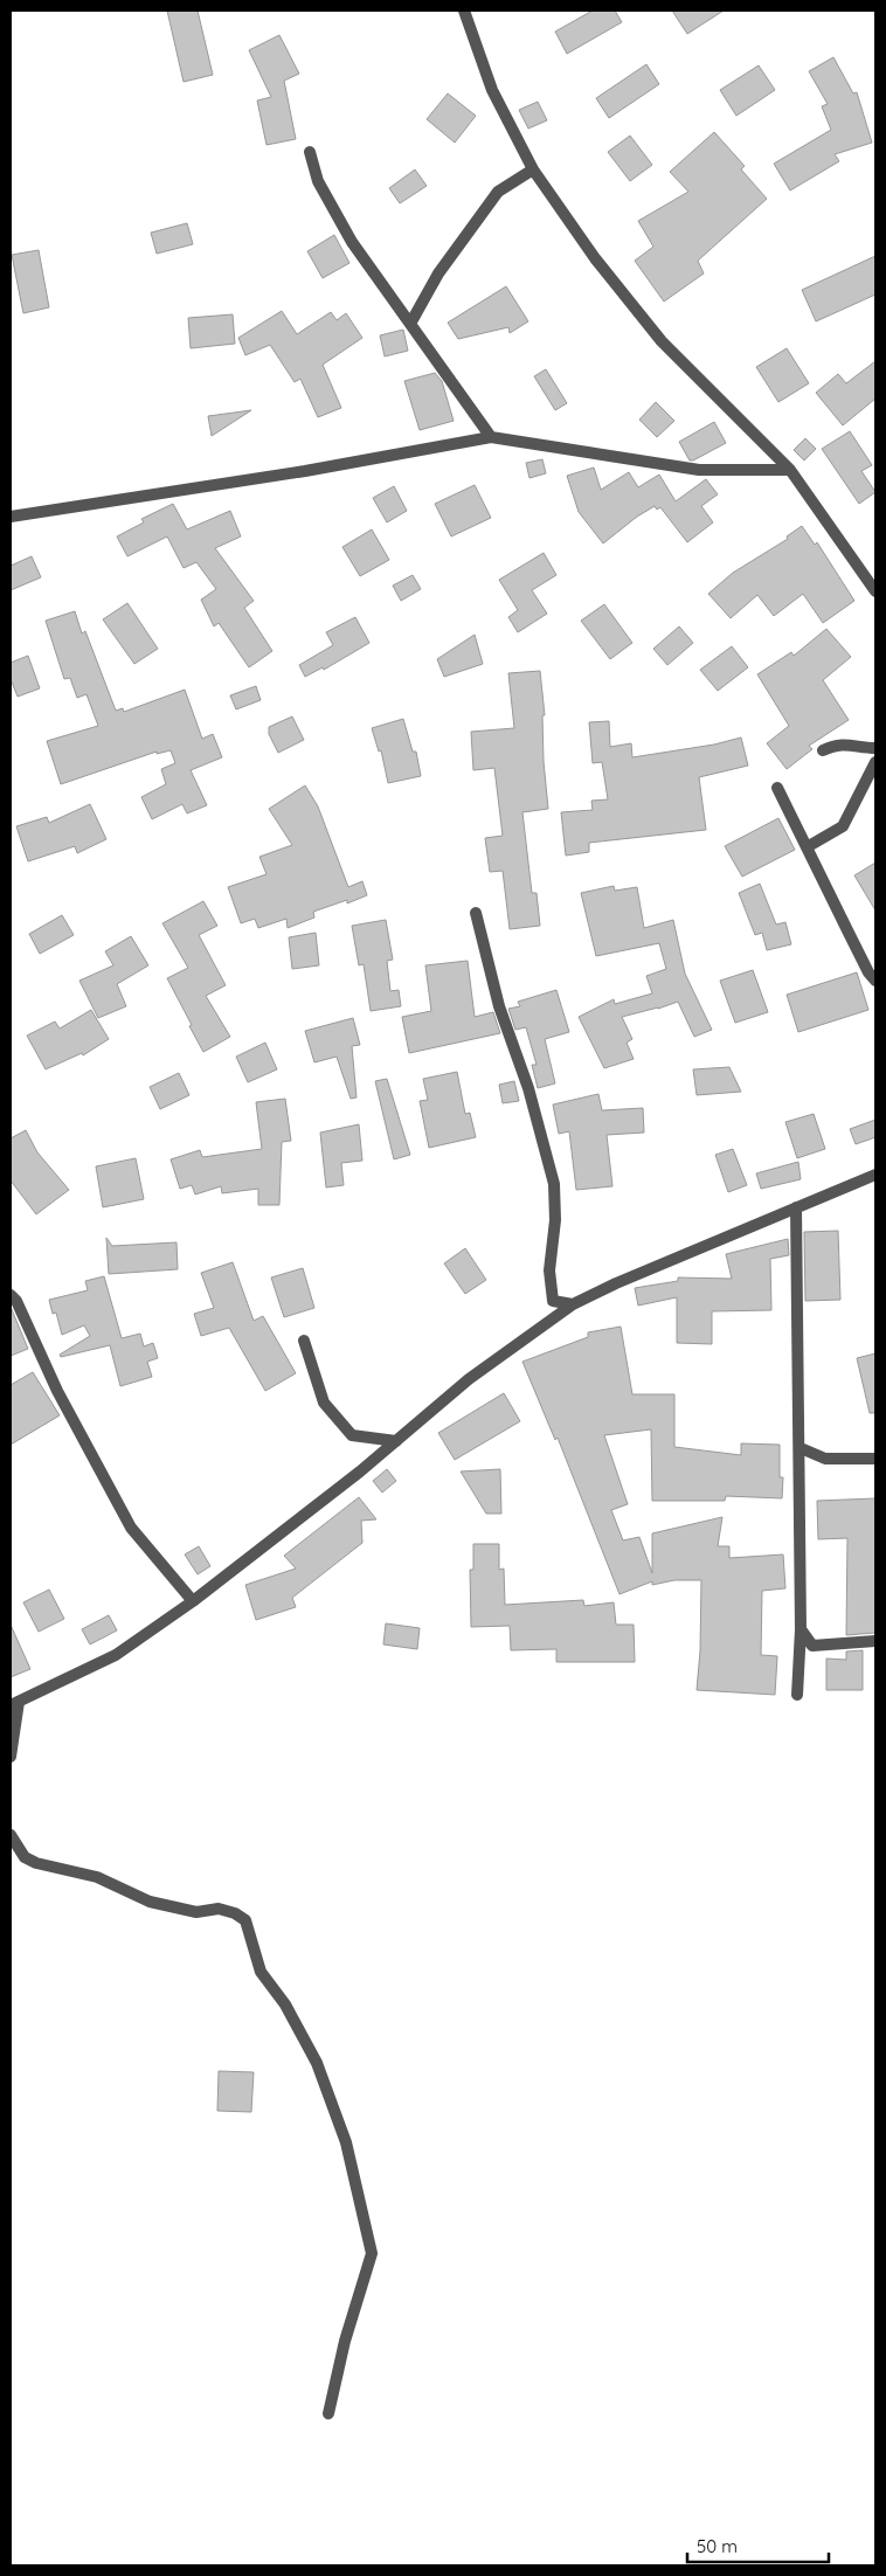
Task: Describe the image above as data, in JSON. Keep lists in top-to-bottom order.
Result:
{
  "scale_bar": "50 m"
}
